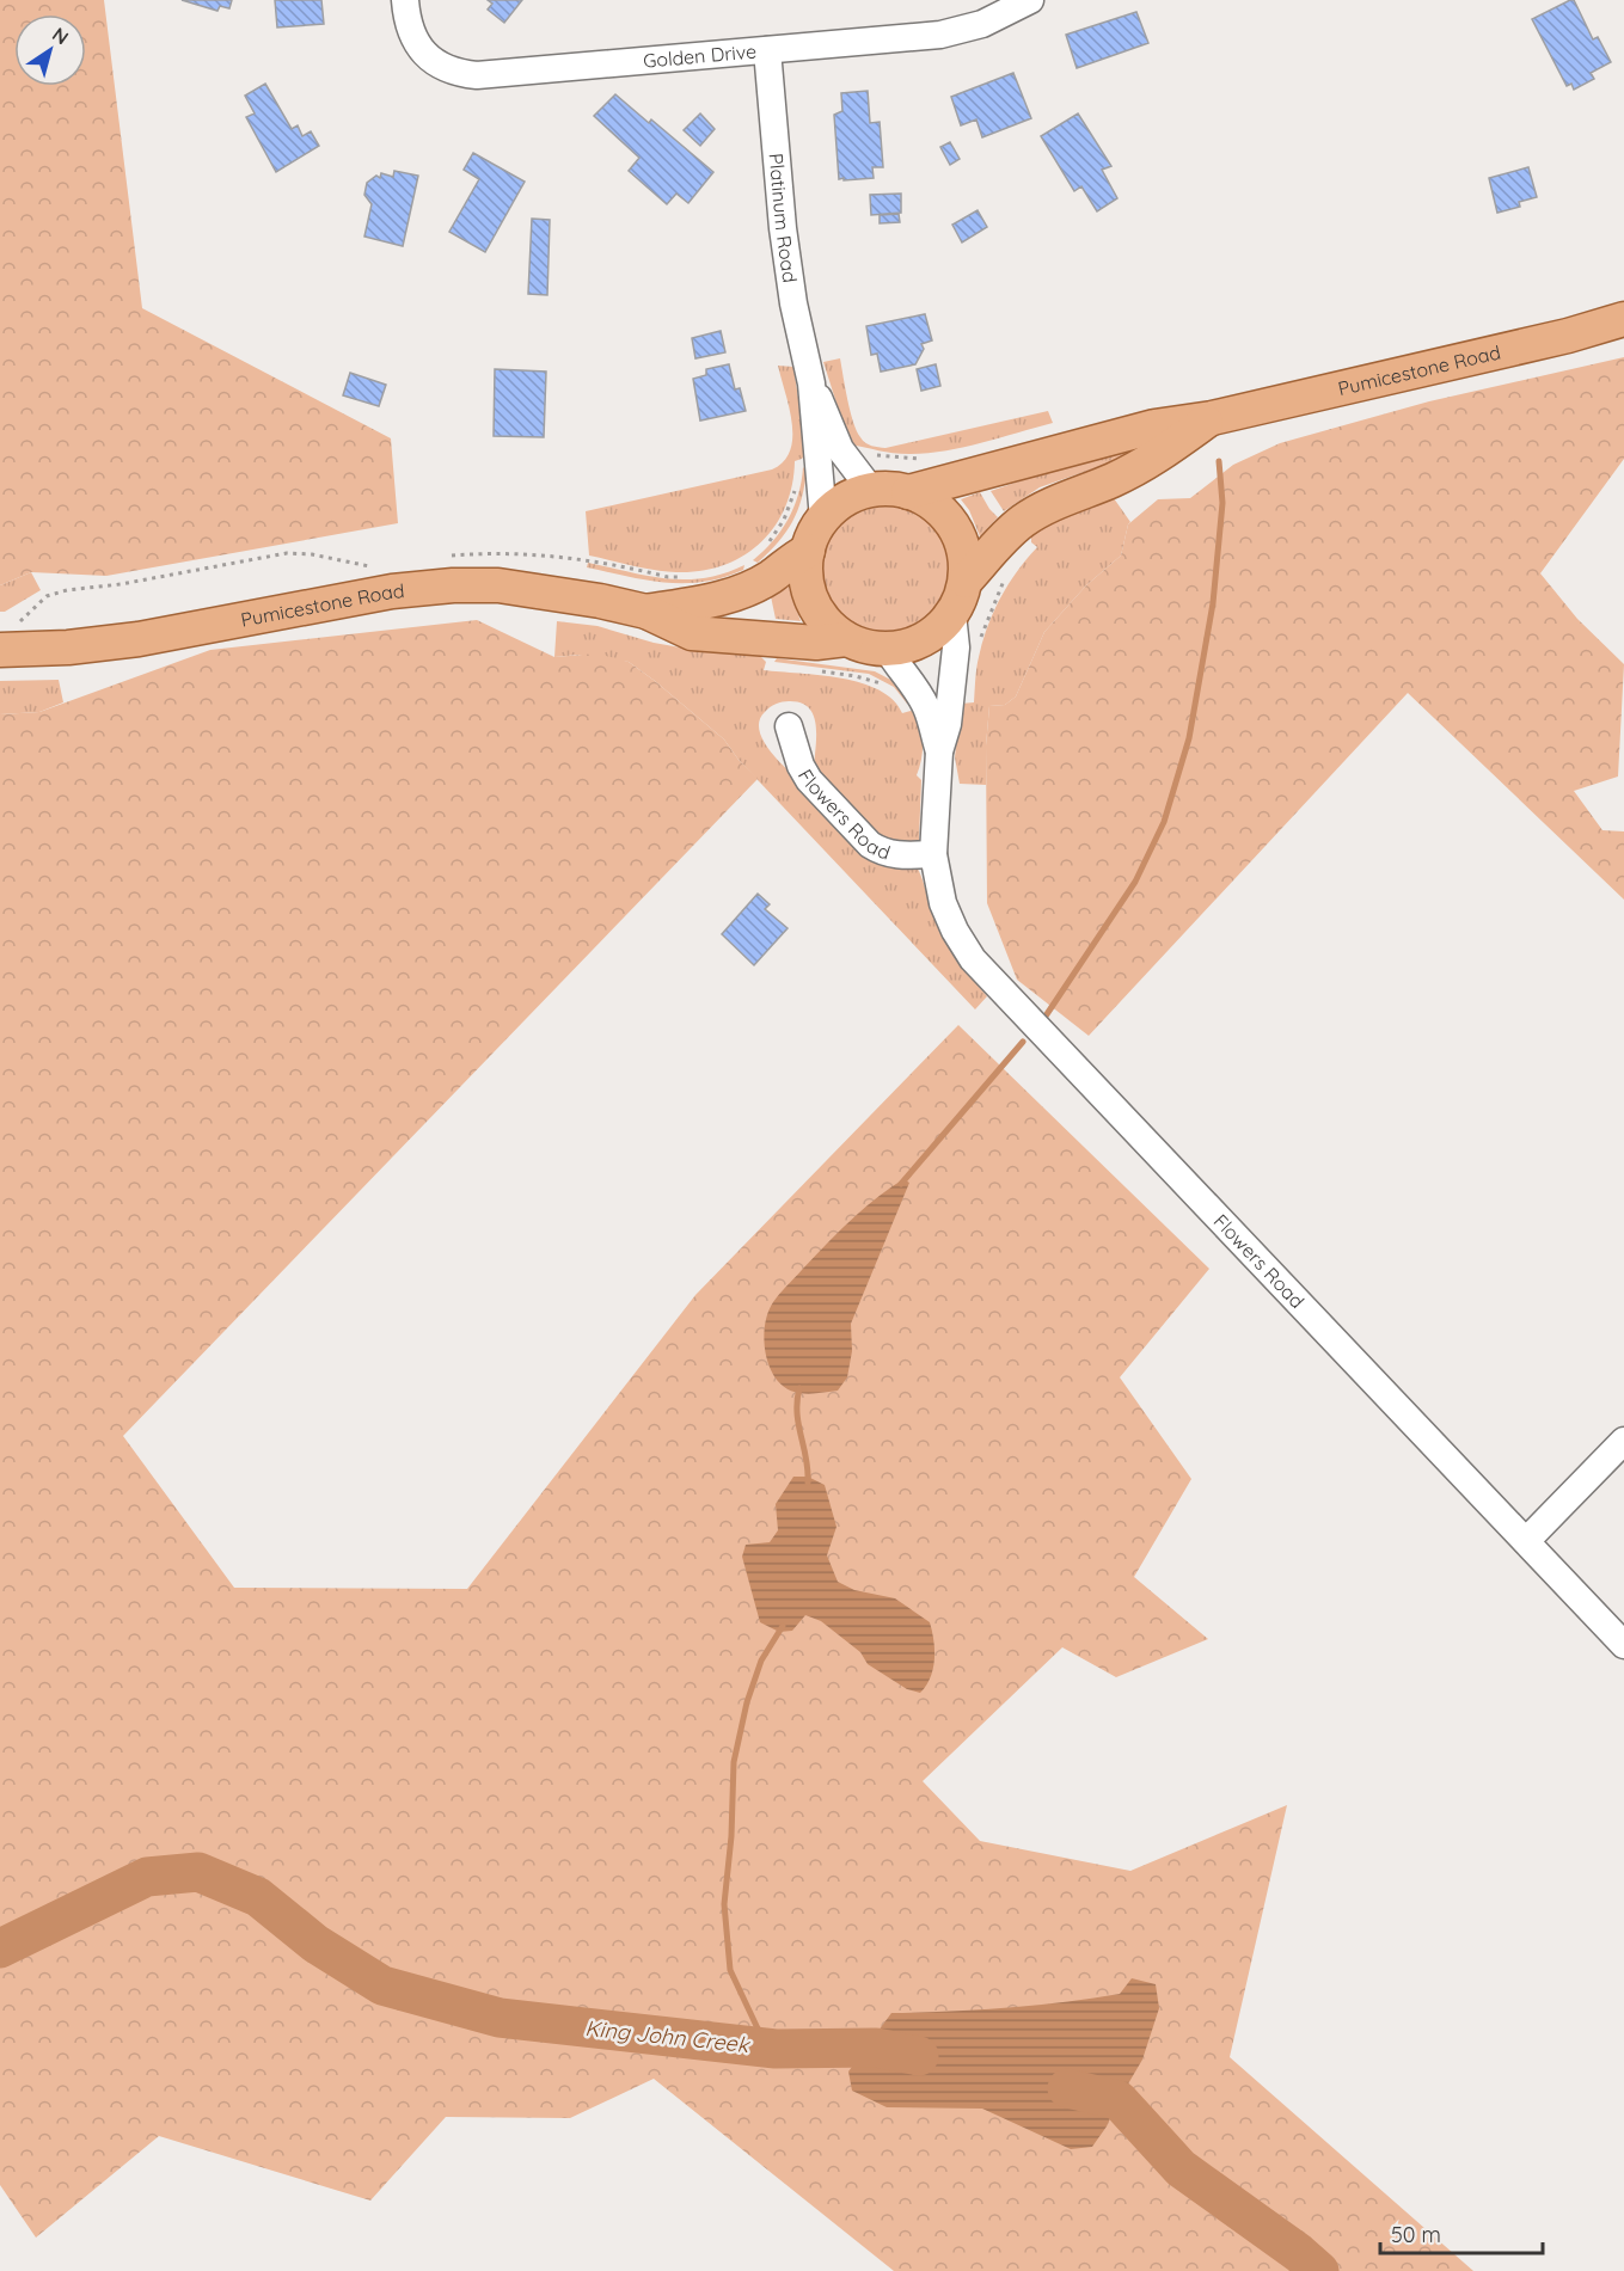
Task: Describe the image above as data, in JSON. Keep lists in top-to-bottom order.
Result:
{
  "streets": {
    "main road": ["Pumicestone Road"],
    "street": ["Golden Drive", "Platinum Road", "Flowers Road"]
  },
  "crossings": [
    ["Golden Drive", "Platinum Road"],
    ["Platinum Road", "Pumicestone Road"],
    ["Platinum Road", "Flowers Road"],
    ["Pumicestone Road", "Flowers Road"]
  ],
  "water": ["King John Creek"],
  "scale_bar": "50 m",
  "north": "top right"
}
